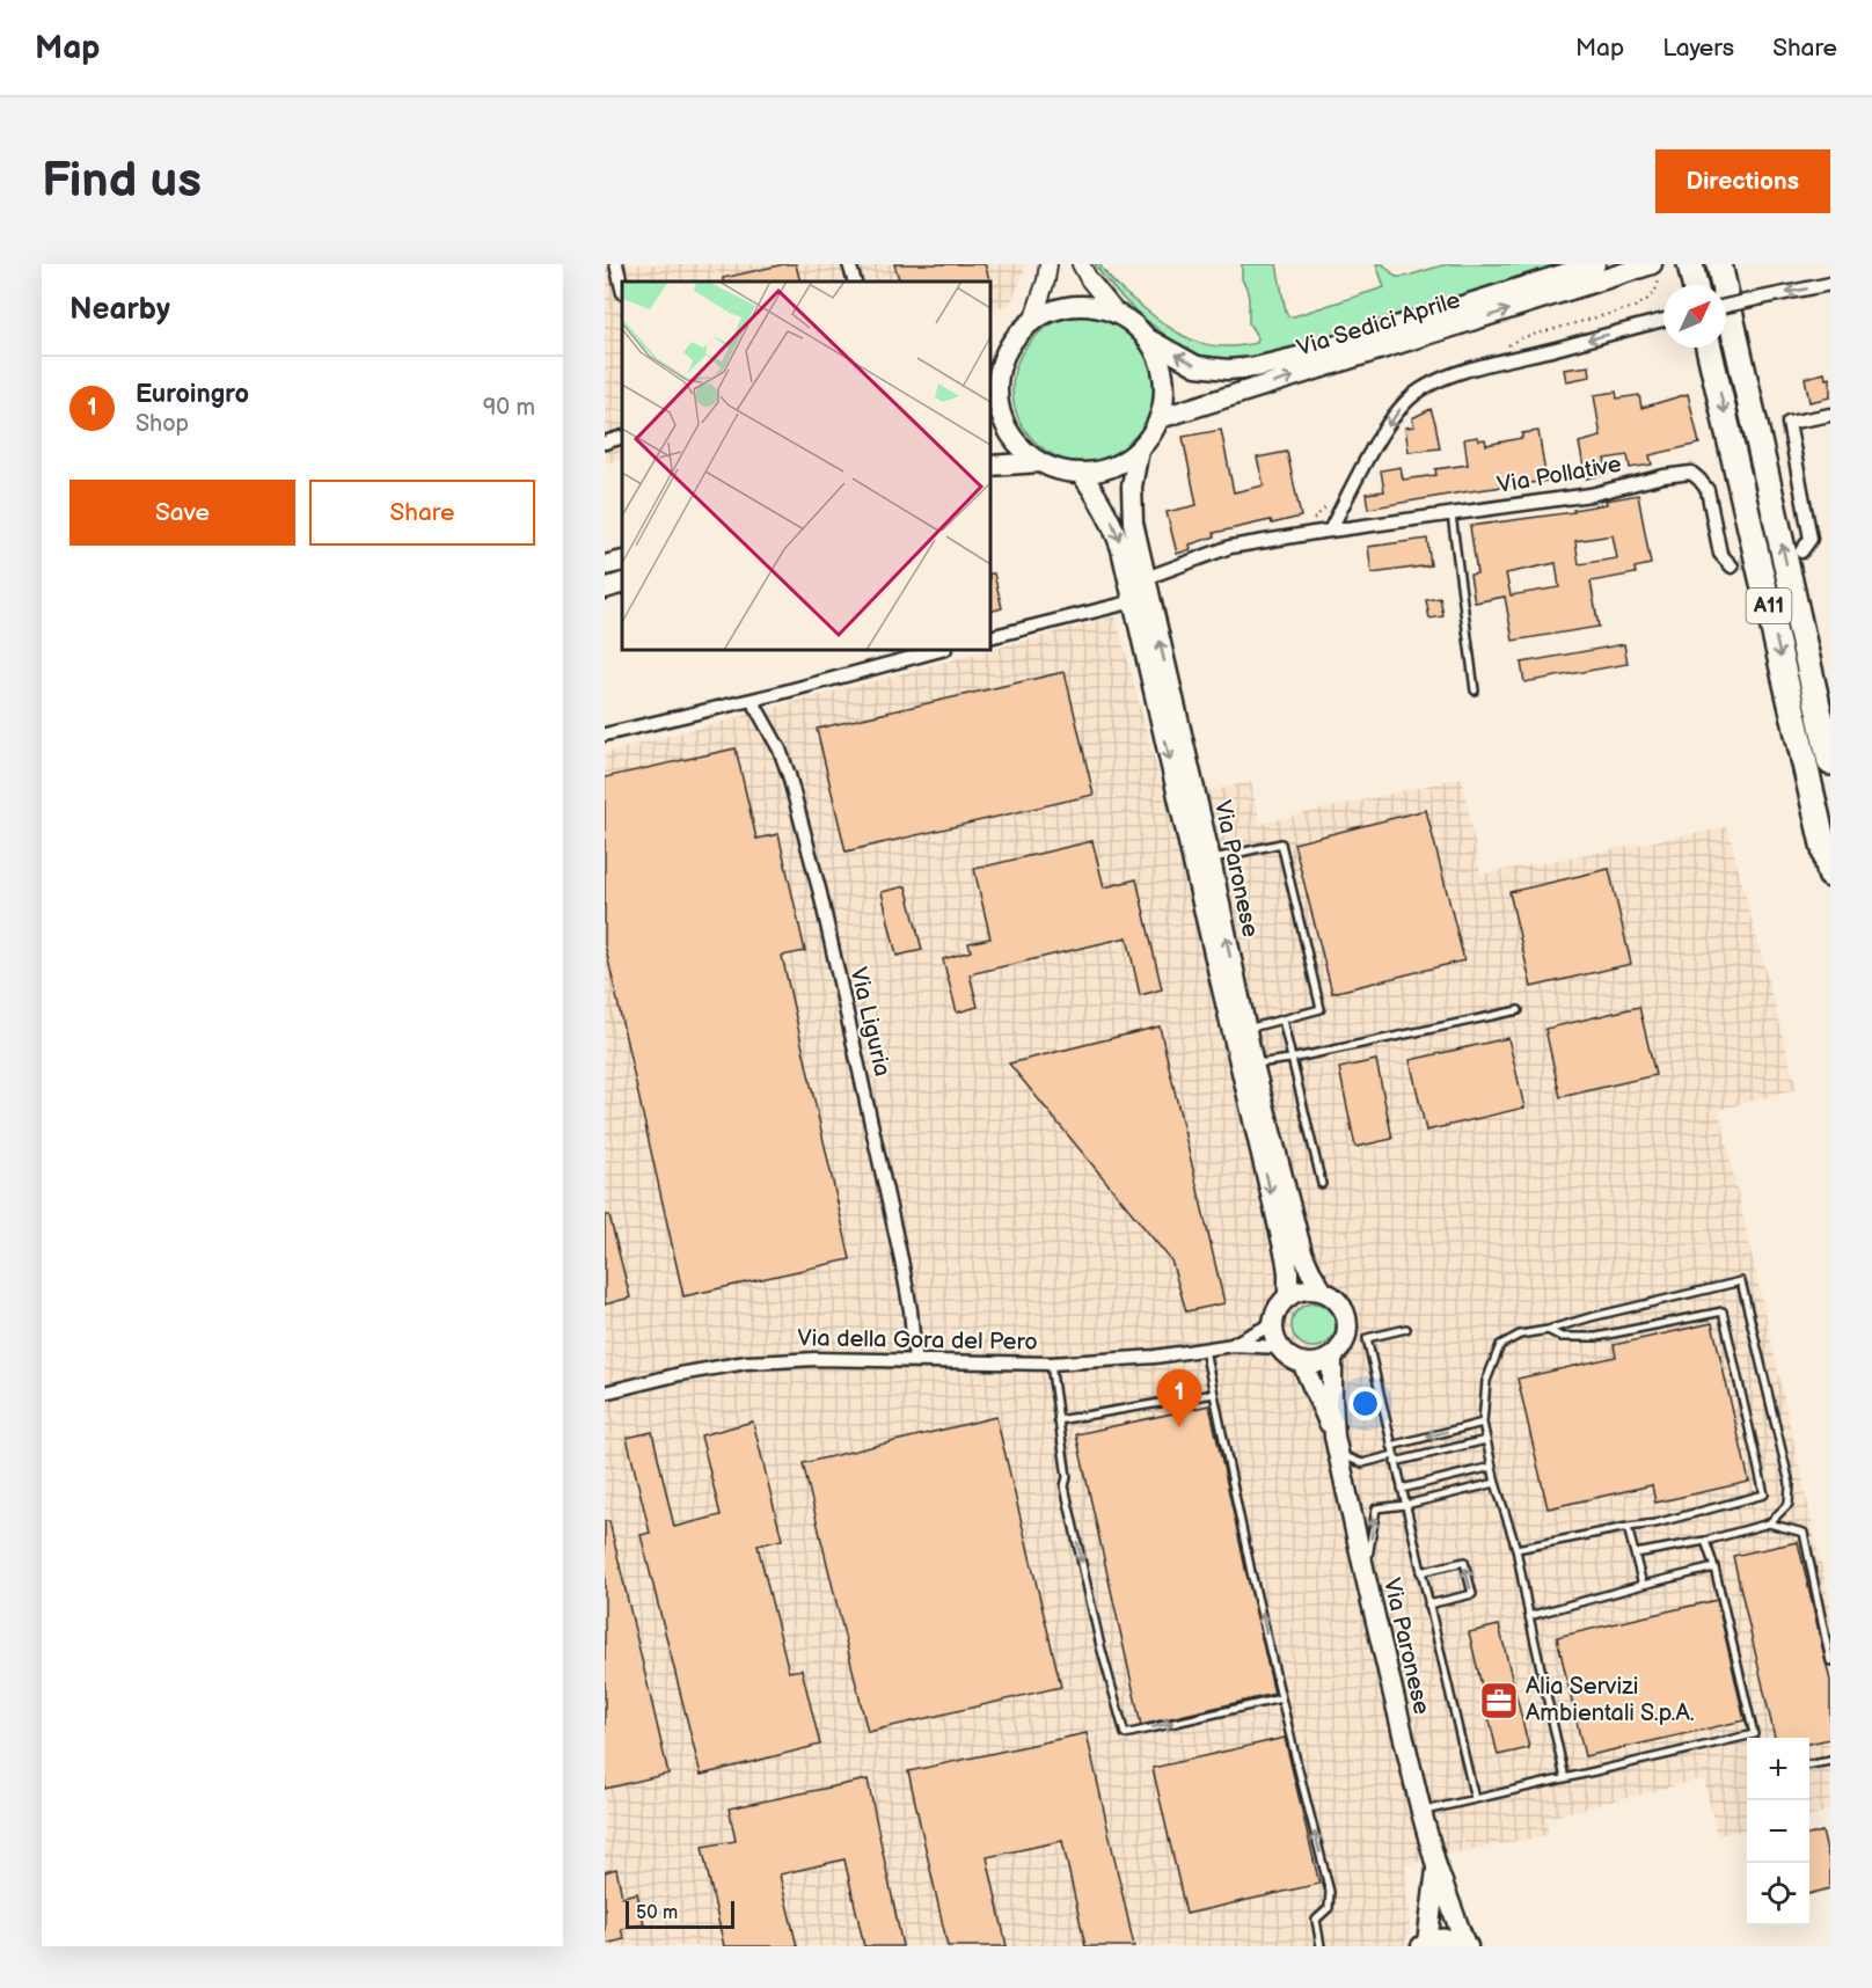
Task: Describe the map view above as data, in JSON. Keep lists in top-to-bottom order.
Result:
{
  "streets": {
    "highway": ["A11"],
    "main road": ["Via Sedici Aprile", "Via Paronese"],
    "street": ["Via Pollative", "Via Liguria", "Via della Gora del Pero"]
  },
  "crossings": [
    ["Via Sedici Aprile", "Via Paronese"],
    ["Via Pollative", "Via Paronese"],
    ["Via Paronese", "Via della Gora del Pero"],
    ["Via Liguria", "Via della Gora del Pero"]
  ],
  "places": {
    "office": ["Alia Servizi Ambientali S.p.A."]
  },
  "scale_bar": "50 m",
  "north": "top right",
  "page": {
    "header": "Map",
    "nav": ["Map", "Layers", "Share"],
    "buttons": [
      "Directions",
      ["Save", "Share"]
    ],
    "title": "Find us",
    "heading": "Nearby",
    "list": [
      {
        "mark": "1",
        "name": "Euroingro",
        "note": "Shop",
        "value": "90 m"
      }
    ],
    "pins": "1",
    "map_buttons": ["+", "−"],
    "scale": "50 m"
  }
}
